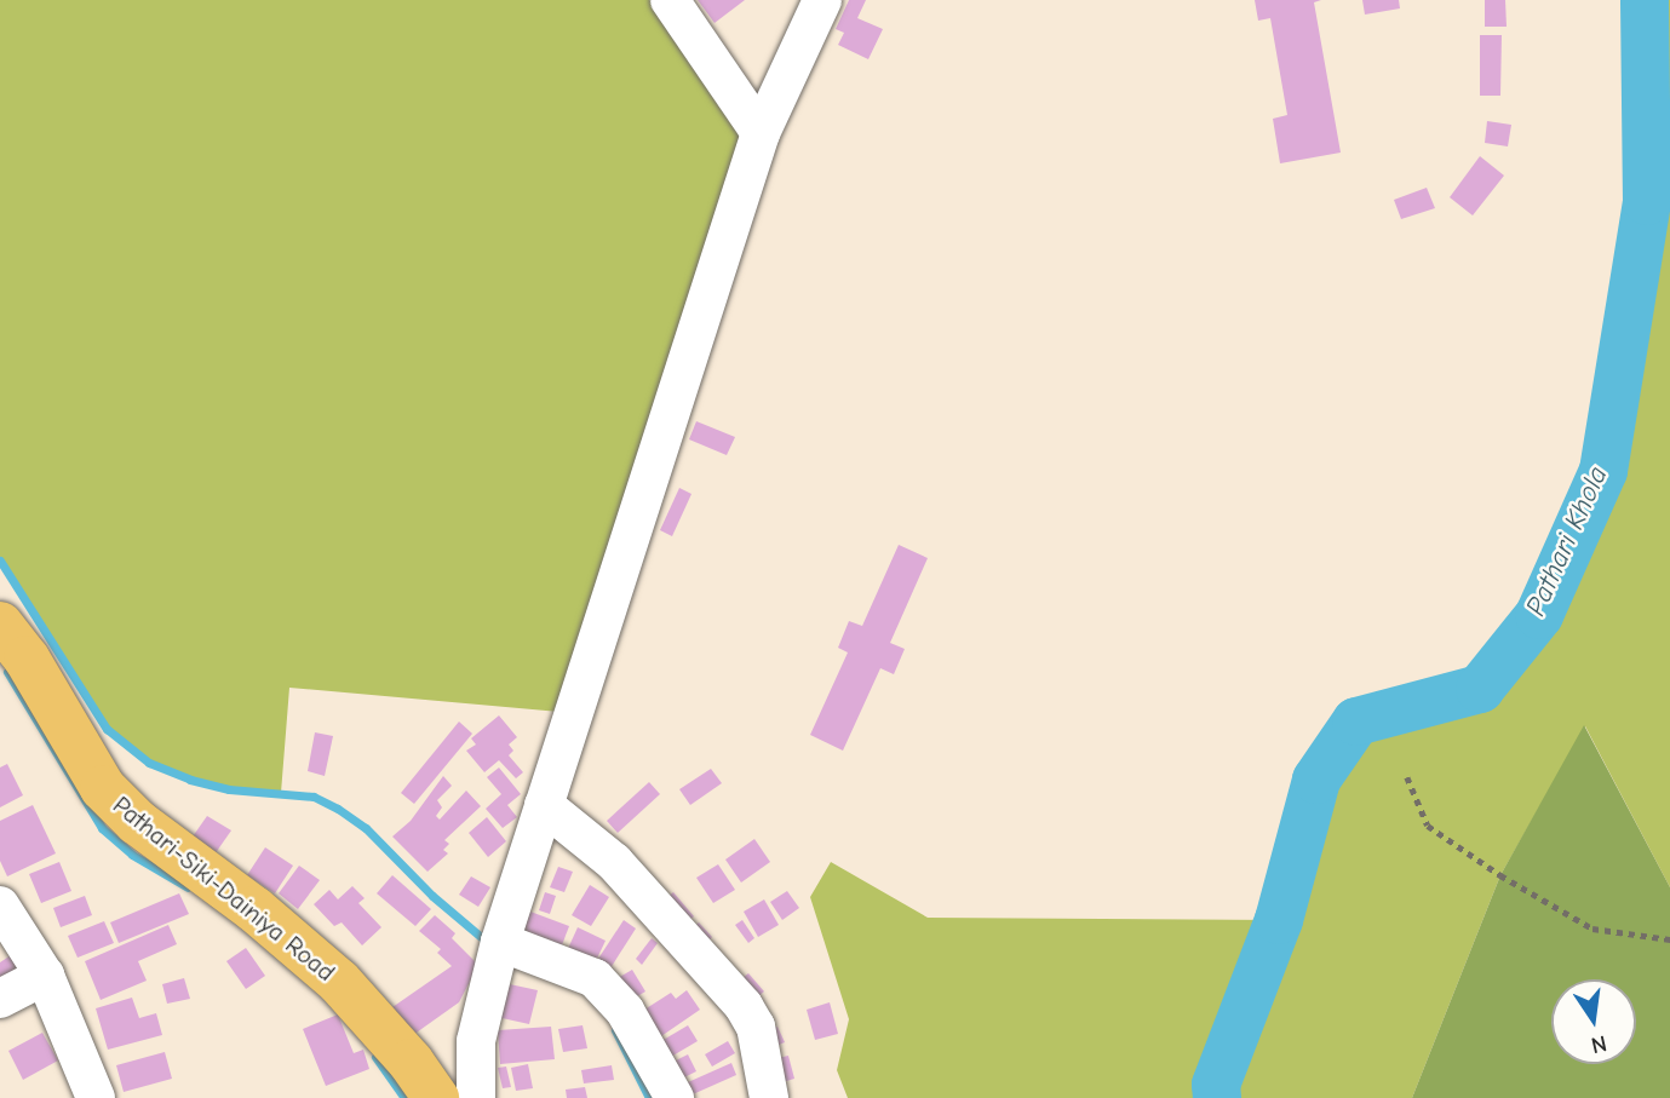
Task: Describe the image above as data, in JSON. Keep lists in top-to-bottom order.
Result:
{
  "streets": {
    "main road": ["Pathari-Siki-Dainiya Road"]
  },
  "water": ["Pathari Khola"],
  "north": "bottom"
}
